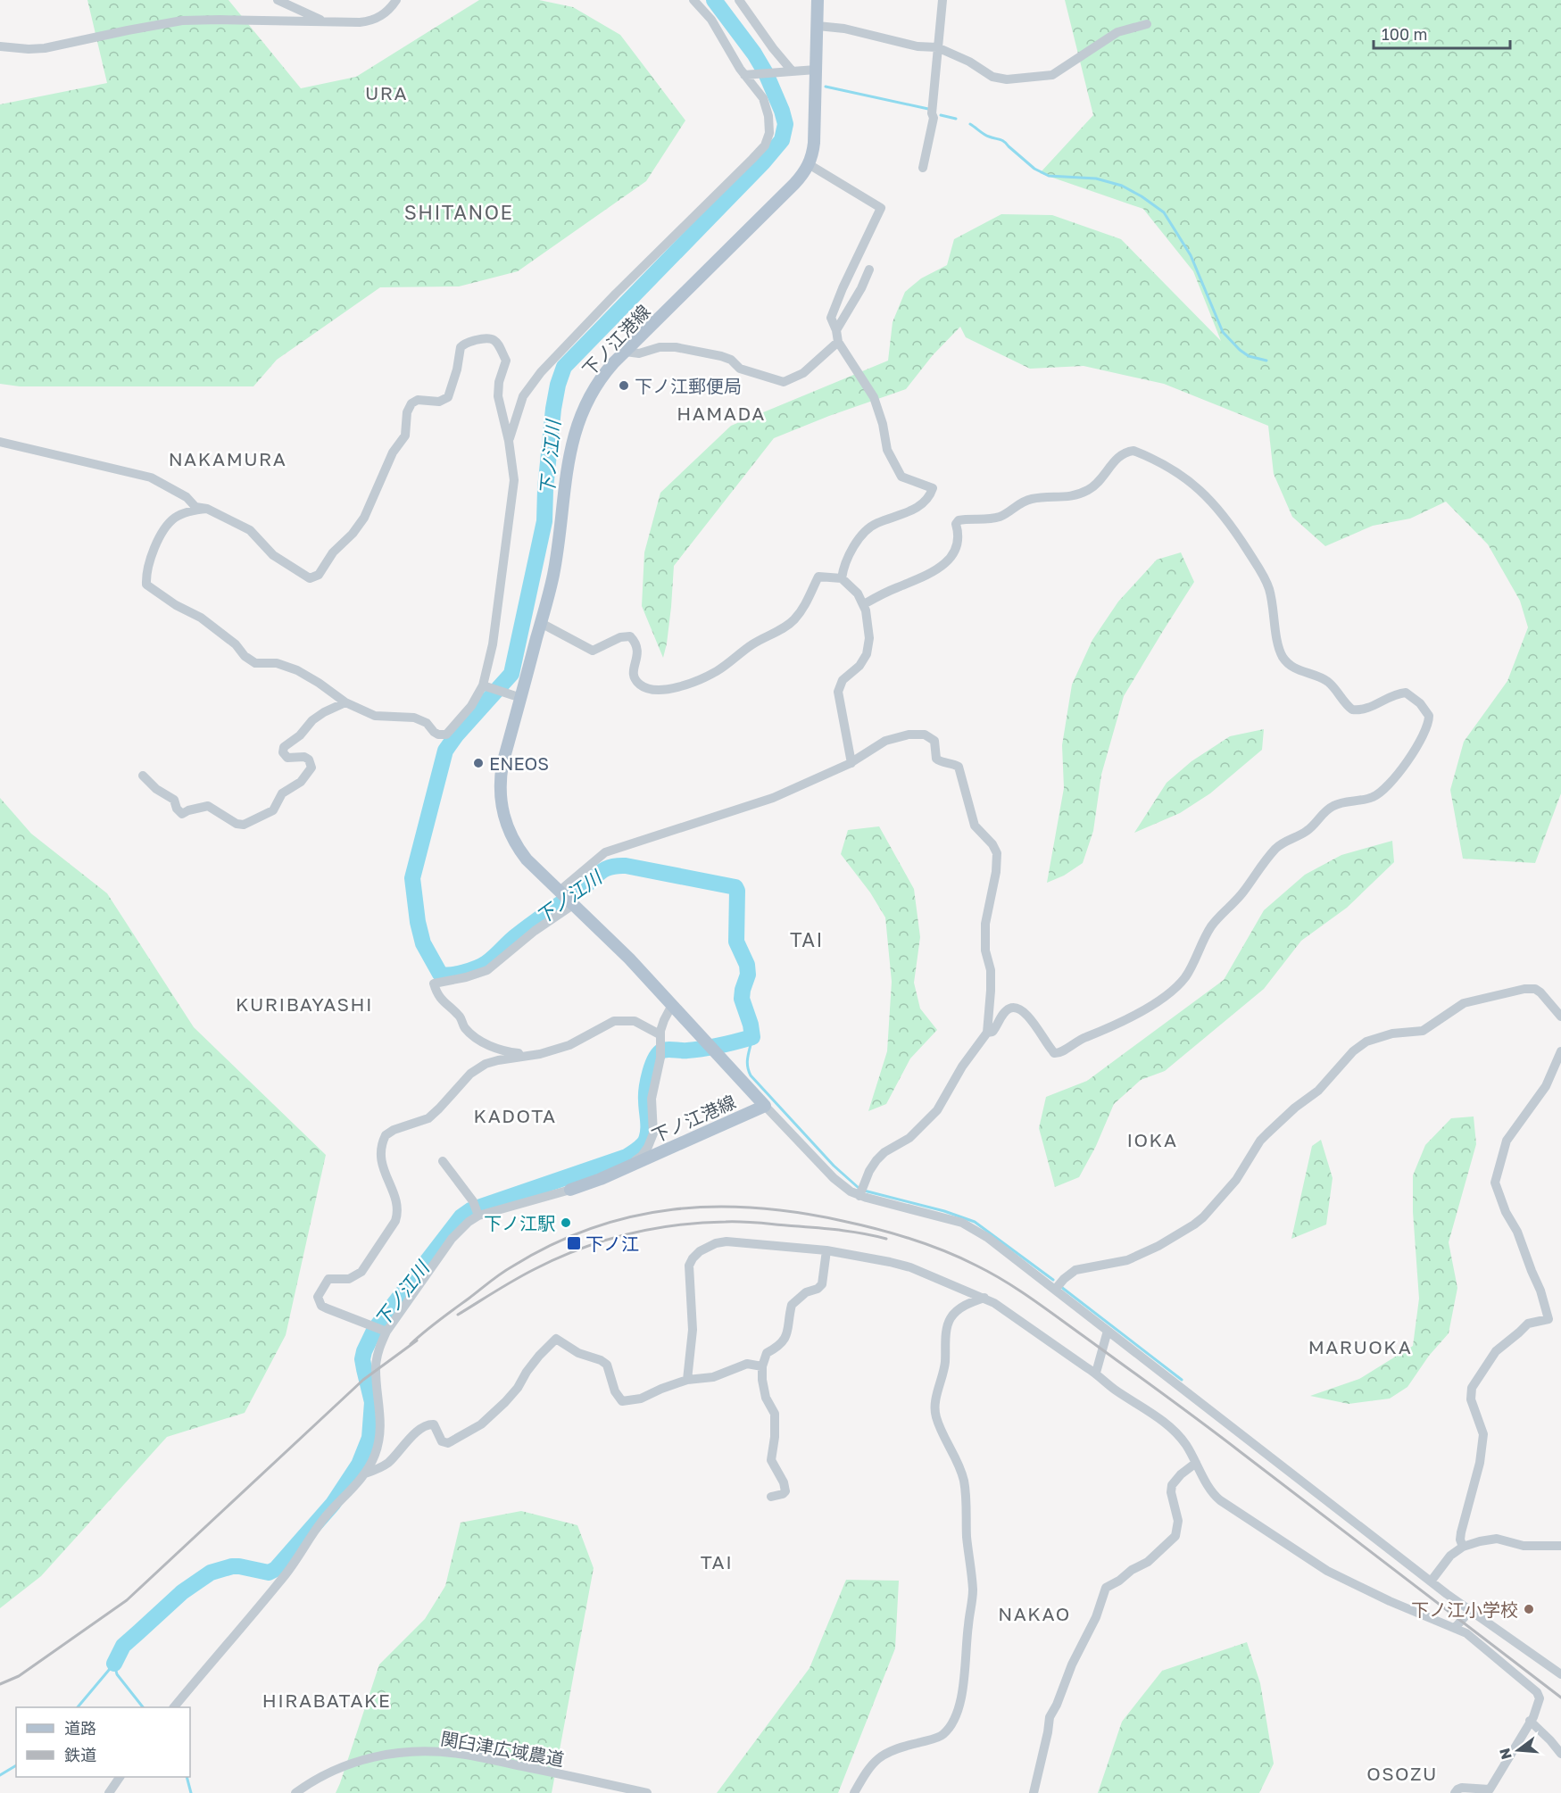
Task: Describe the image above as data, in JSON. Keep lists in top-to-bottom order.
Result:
{
  "streets": {
    "main road": ["下ノ江港線"],
    "street": ["関臼津広域農道"]
  },
  "districts": [
    "URA",
    "SHITANOE",
    "HAMADA",
    "NAKAMURA",
    "TAI",
    "KURIBAYASHI",
    "KADOTA",
    "IOKA",
    "MARUOKA",
    "TAI",
    "NAKAO",
    "HIRABATAKE",
    "OSOZU"
  ],
  "water": ["下ノ江川"],
  "places": {
    "other": [
      "下ノ江郵便局",
      "ENEOS",
      "下ノ江駅",
      "下ノ江小学校"
    ],
    "transit": ["下ノ江"]
  },
  "legend": ["道路", "鉄道"],
  "scale_bar": "100 m",
  "north": "left"
}
